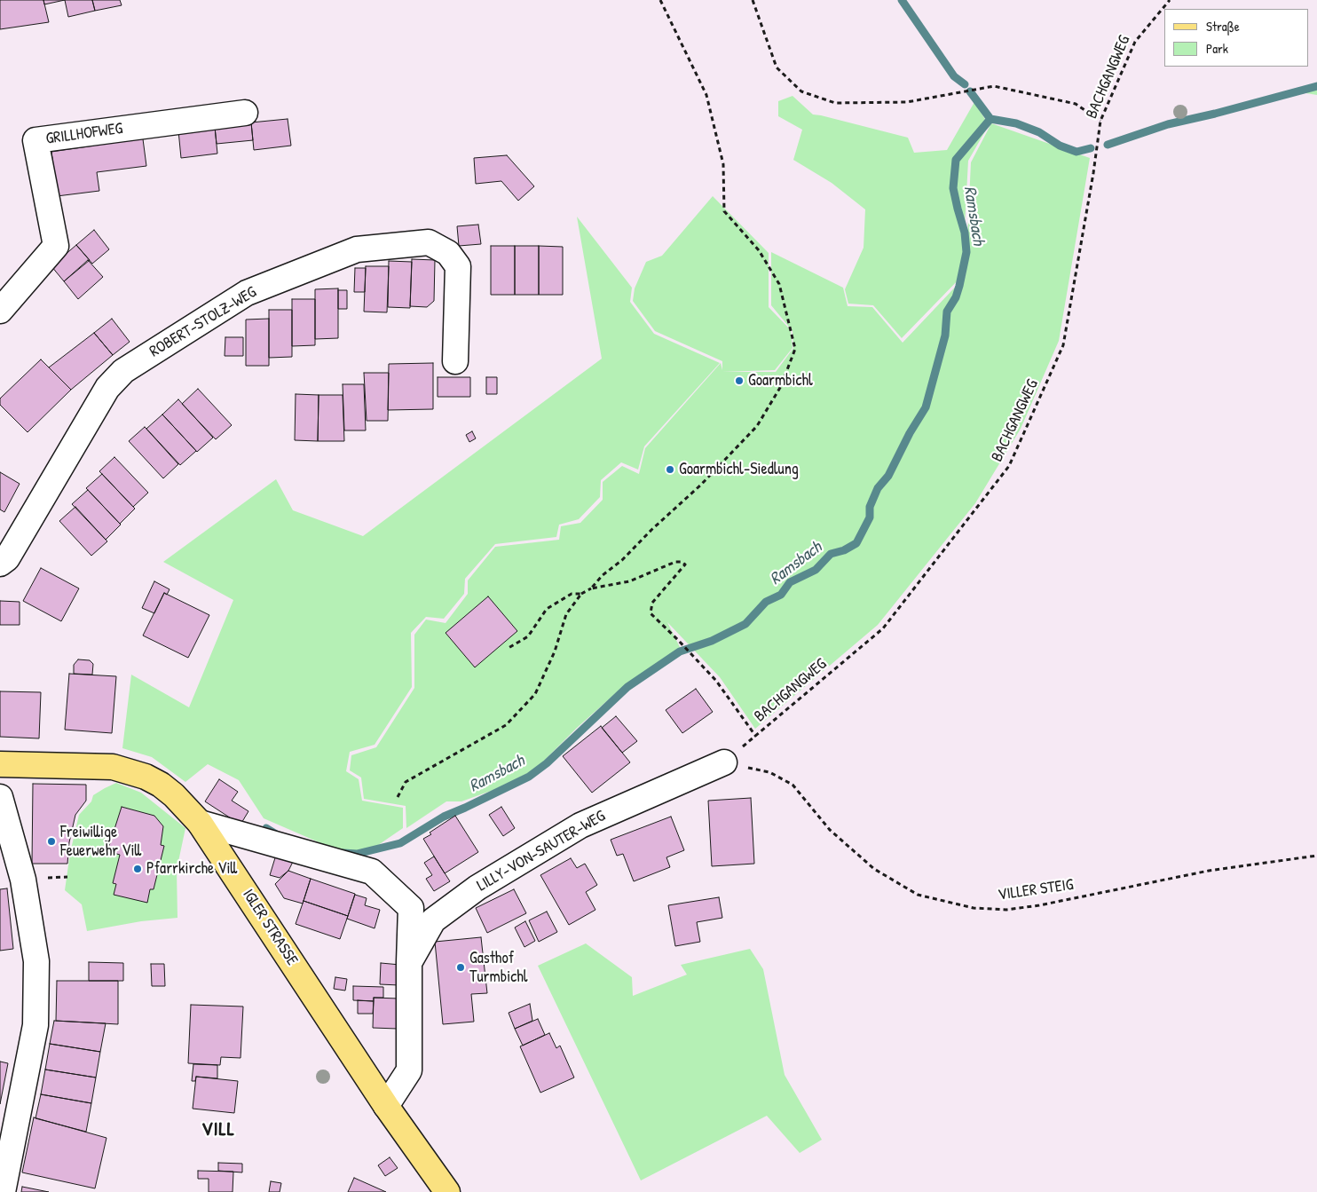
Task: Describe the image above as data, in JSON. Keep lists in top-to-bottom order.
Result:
{
  "streets": {
    "main road": ["IGLER STRASSE"],
    "street": ["GRILLHOFWEG", "ROBERT-STOLZ-WEG", "LILLY-VON-SAUTER-WEG"],
    "path": ["BACHGANGWEG", "VILLER STEIG"]
  },
  "crossings": [
    ["BACHGANGWEG", "LILLY-VON-SAUTER-WEG"],
    ["BACHGANGWEG", "VILLER STEIG"],
    ["LILLY-VON-SAUTER-WEG", "VILLER STEIG"],
    ["LILLY-VON-SAUTER-WEG", "IGLER STRASSE"]
  ],
  "districts": ["VILL"],
  "water": ["Ramsbach"],
  "places": [
    "Goarmbichl",
    "Goarmbichl-Siedlung",
    "Freiwillige Feuerwehr Vill",
    "Pfarrkirche Vill",
    "Gasthof Turmbichl"
  ],
  "legend": ["Straße", "Park"]
}
